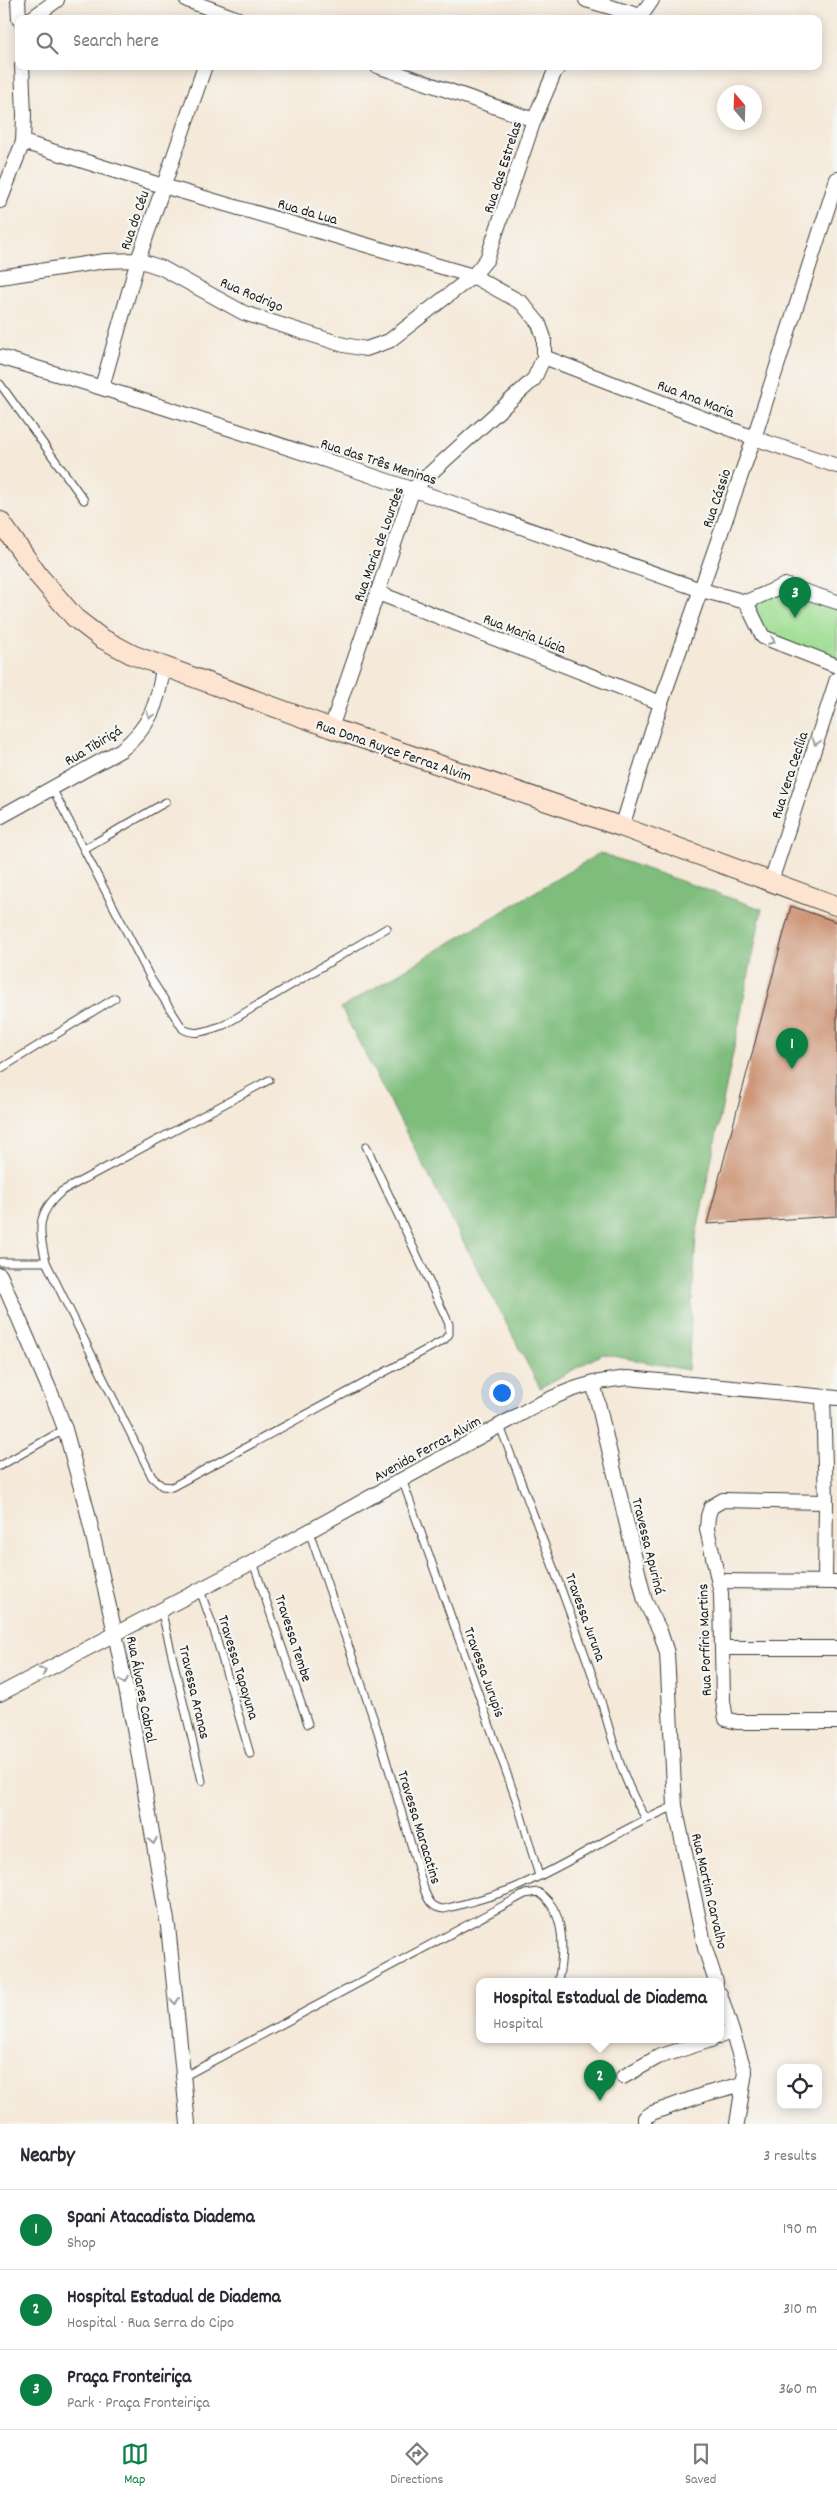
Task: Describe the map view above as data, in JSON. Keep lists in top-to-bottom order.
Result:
{
  "streets": {
    "main road": ["Rua Dona Ruyce Ferraz Alvim"],
    "street": [
      "Rua das Estrelas",
      "Rua da Lua",
      "Rua do Céu",
      "Rua Rodrigo",
      "Rua Ana Maria",
      "Rua das Três Meninas",
      "Rua Cássio",
      "Rua Maria de Lourdes",
      "Rua Maria Lúcia",
      "Rua Tibiriçá",
      "Rua Vera Cecília",
      "Avenida Ferraz Alvim",
      "Travessa Apuriná",
      "Rua Porfírio Martins",
      "Rua Álvares Cabral",
      "Rua Martim Carvalho"
    ],
    "lane": [
      "Travessa Juruna",
      "Travessa Tembe",
      "Travessa Tapayuna",
      "Travessa Jurupis",
      "Travessa Aranas",
      "Travessa Maracatins"
    ]
  },
  "crossings": [
    ["Rua das Estrelas", "Rua da Lua"],
    ["Rua das Estrelas", "Rua Rodrigo"],
    ["Rua da Lua", "Rua do Céu"],
    ["Rua da Lua", "Rua Rodrigo"],
    ["Rua da Lua", "Rua Ana Maria"],
    ["Rua da Lua", "Rua Maria de Lourdes"],
    ["Rua do Céu", "Rua Rodrigo"],
    ["Rua do Céu", "Rua das Três Meninas"],
    ["Rua Ana Maria", "Rua Cássio"],
    ["Rua Ana Maria", "Rua Maria de Lourdes"],
    ["Rua das Três Meninas", "Rua Cássio"],
    ["Rua das Três Meninas", "Rua Maria de Lourdes"],
    ["Rua Cássio", "Rua Maria Lúcia"],
    ["Rua Cássio", "Rua Dona Ruyce Ferraz Alvim"],
    ["Rua Maria de Lourdes", "Rua Maria Lúcia"],
    ["Rua Maria de Lourdes", "Rua Dona Ruyce Ferraz Alvim"],
    ["Rua Tibiriçá", "Rua Dona Ruyce Ferraz Alvim"],
    ["Rua Dona Ruyce Ferraz Alvim", "Rua Vera Cecília"],
    ["Avenida Ferraz Alvim", "Travessa Apuriná"],
    ["Avenida Ferraz Alvim", "Travessa Juruna"],
    ["Avenida Ferraz Alvim", "Travessa Tembe"],
    ["Avenida Ferraz Alvim", "Travessa Tapayuna"],
    ["Avenida Ferraz Alvim", "Travessa Jurupis"],
    ["Avenida Ferraz Alvim", "Rua Álvares Cabral"],
    ["Avenida Ferraz Alvim", "Travessa Aranas"],
    ["Avenida Ferraz Alvim", "Travessa Maracatins"],
    ["Travessa Apuriná", "Travessa Maracatins"],
    ["Travessa Apuriná", "Rua Martim Carvalho"],
    ["Travessa Juruna", "Travessa Maracatins"],
    ["Travessa Jurupis", "Travessa Maracatins"],
    ["Travessa Maracatins", "Rua Martim Carvalho"]
  ],
  "one_way": ["Rua Tibiriçá", "Rua Vera Cecília", "Rua Álvares Cabral"],
  "north": "top",
  "page": {
    "search": "Search here",
    "pins": ["3", "1", "2"],
    "popup": ["Hospital Estadual de Diadema", "Hospital"],
    "heading": ["Nearby", "3 results"],
    "list": [
      {
        "mark": "1",
        "name": "Spani Atacadista Diadema",
        "note": "Shop",
        "value": "190 m"
      },
      {
        "mark": "2",
        "name": "Hospital Estadual de Diadema",
        "note": "Hospital · Rua Serra do Cipo",
        "value": "310 m"
      },
      {
        "mark": "3",
        "name": "Praça Fronteiriça",
        "note": "Park · Praça Fronteiriça",
        "value": "360 m"
      }
    ],
    "nav": ["Map", "Directions", "Saved"]
  }
}
